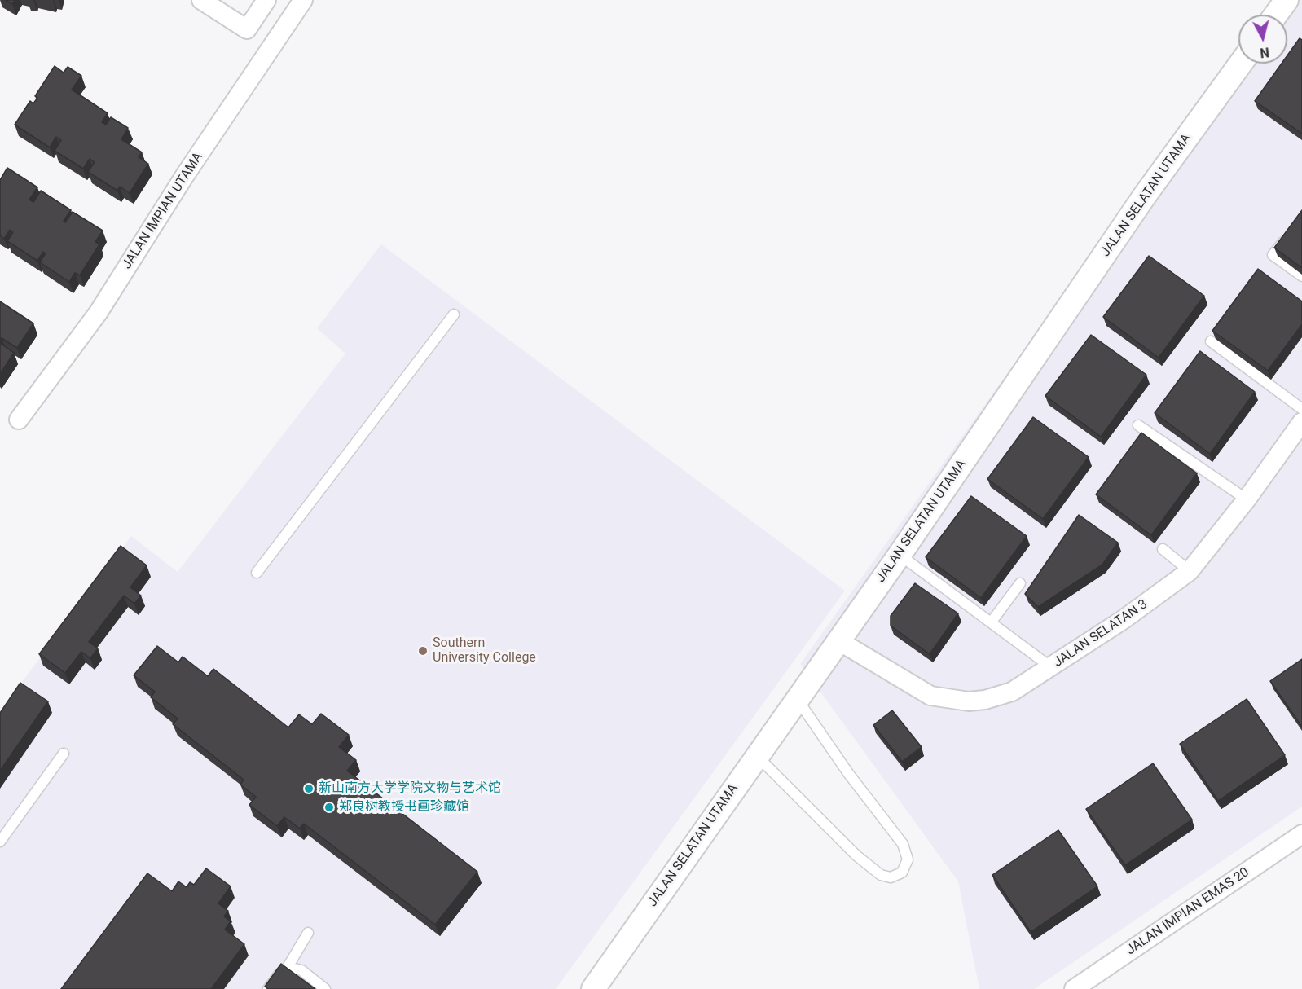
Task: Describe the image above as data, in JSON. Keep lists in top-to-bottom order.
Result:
{
  "streets": {
    "street": [
      "JALAN SELATAN UTAMA",
      "JALAN IMPIAN UTAMA",
      "JALAN SELATAN 3",
      "JALAN IMPIAN EMAS 20"
    ]
  },
  "crossings": [
    ["JALAN SELATAN UTAMA", "JALAN SELATAN 3"]
  ],
  "places": ["Southern University College", "新山南方大学学院文物与艺术馆", "郑良树教授书画珍藏馆"],
  "north": "bottom"
}
